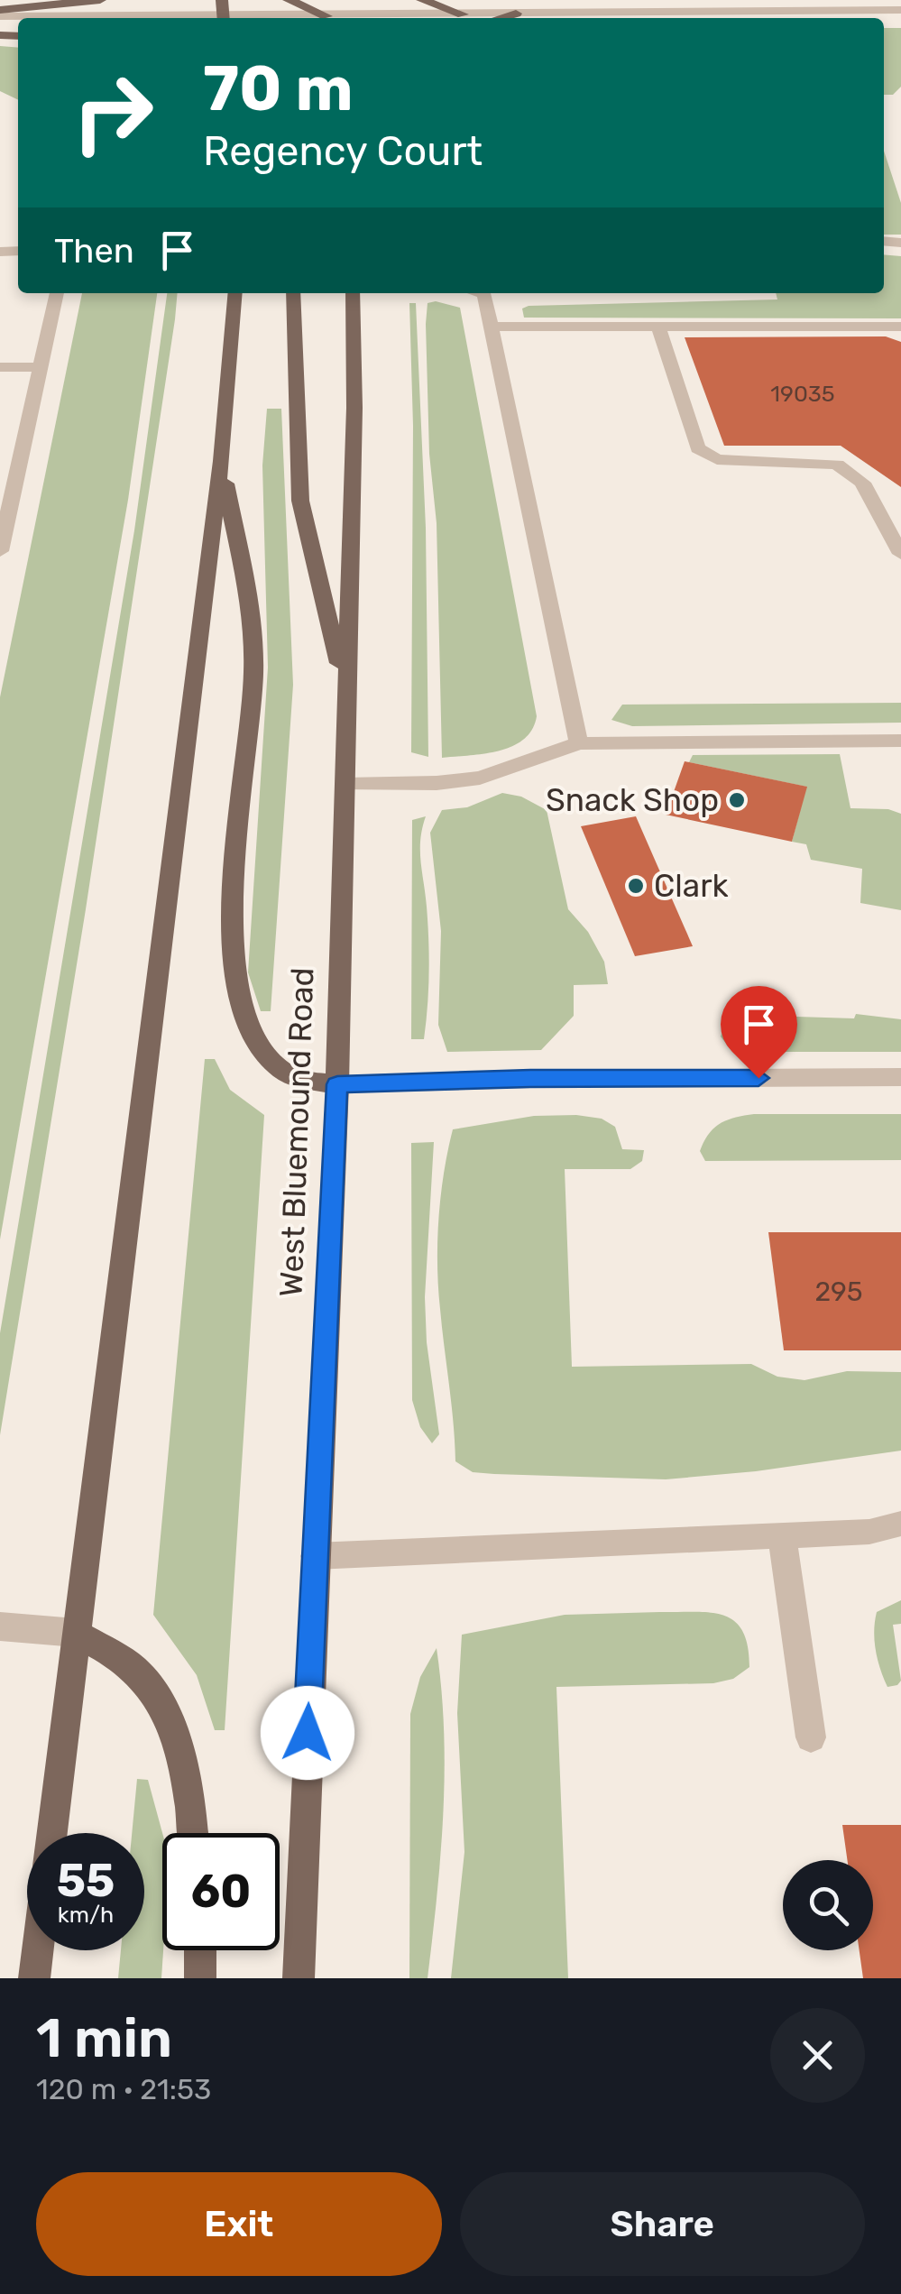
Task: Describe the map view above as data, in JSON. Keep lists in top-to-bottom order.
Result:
{
  "streets": {
    "main road": ["West Bluemound Road"]
  },
  "places": ["Snack Shop", "Clark"],
  "house_numbers": ["19035", "295"],
  "page": {
    "turn": ["70 m", "Regency Court"],
    "then": "Then",
    "speed": "55 km/h",
    "limit": "60",
    "heading": ["1 min", "120 m · 21:53"],
    "buttons": ["Exit", "Share"]
  }
}
